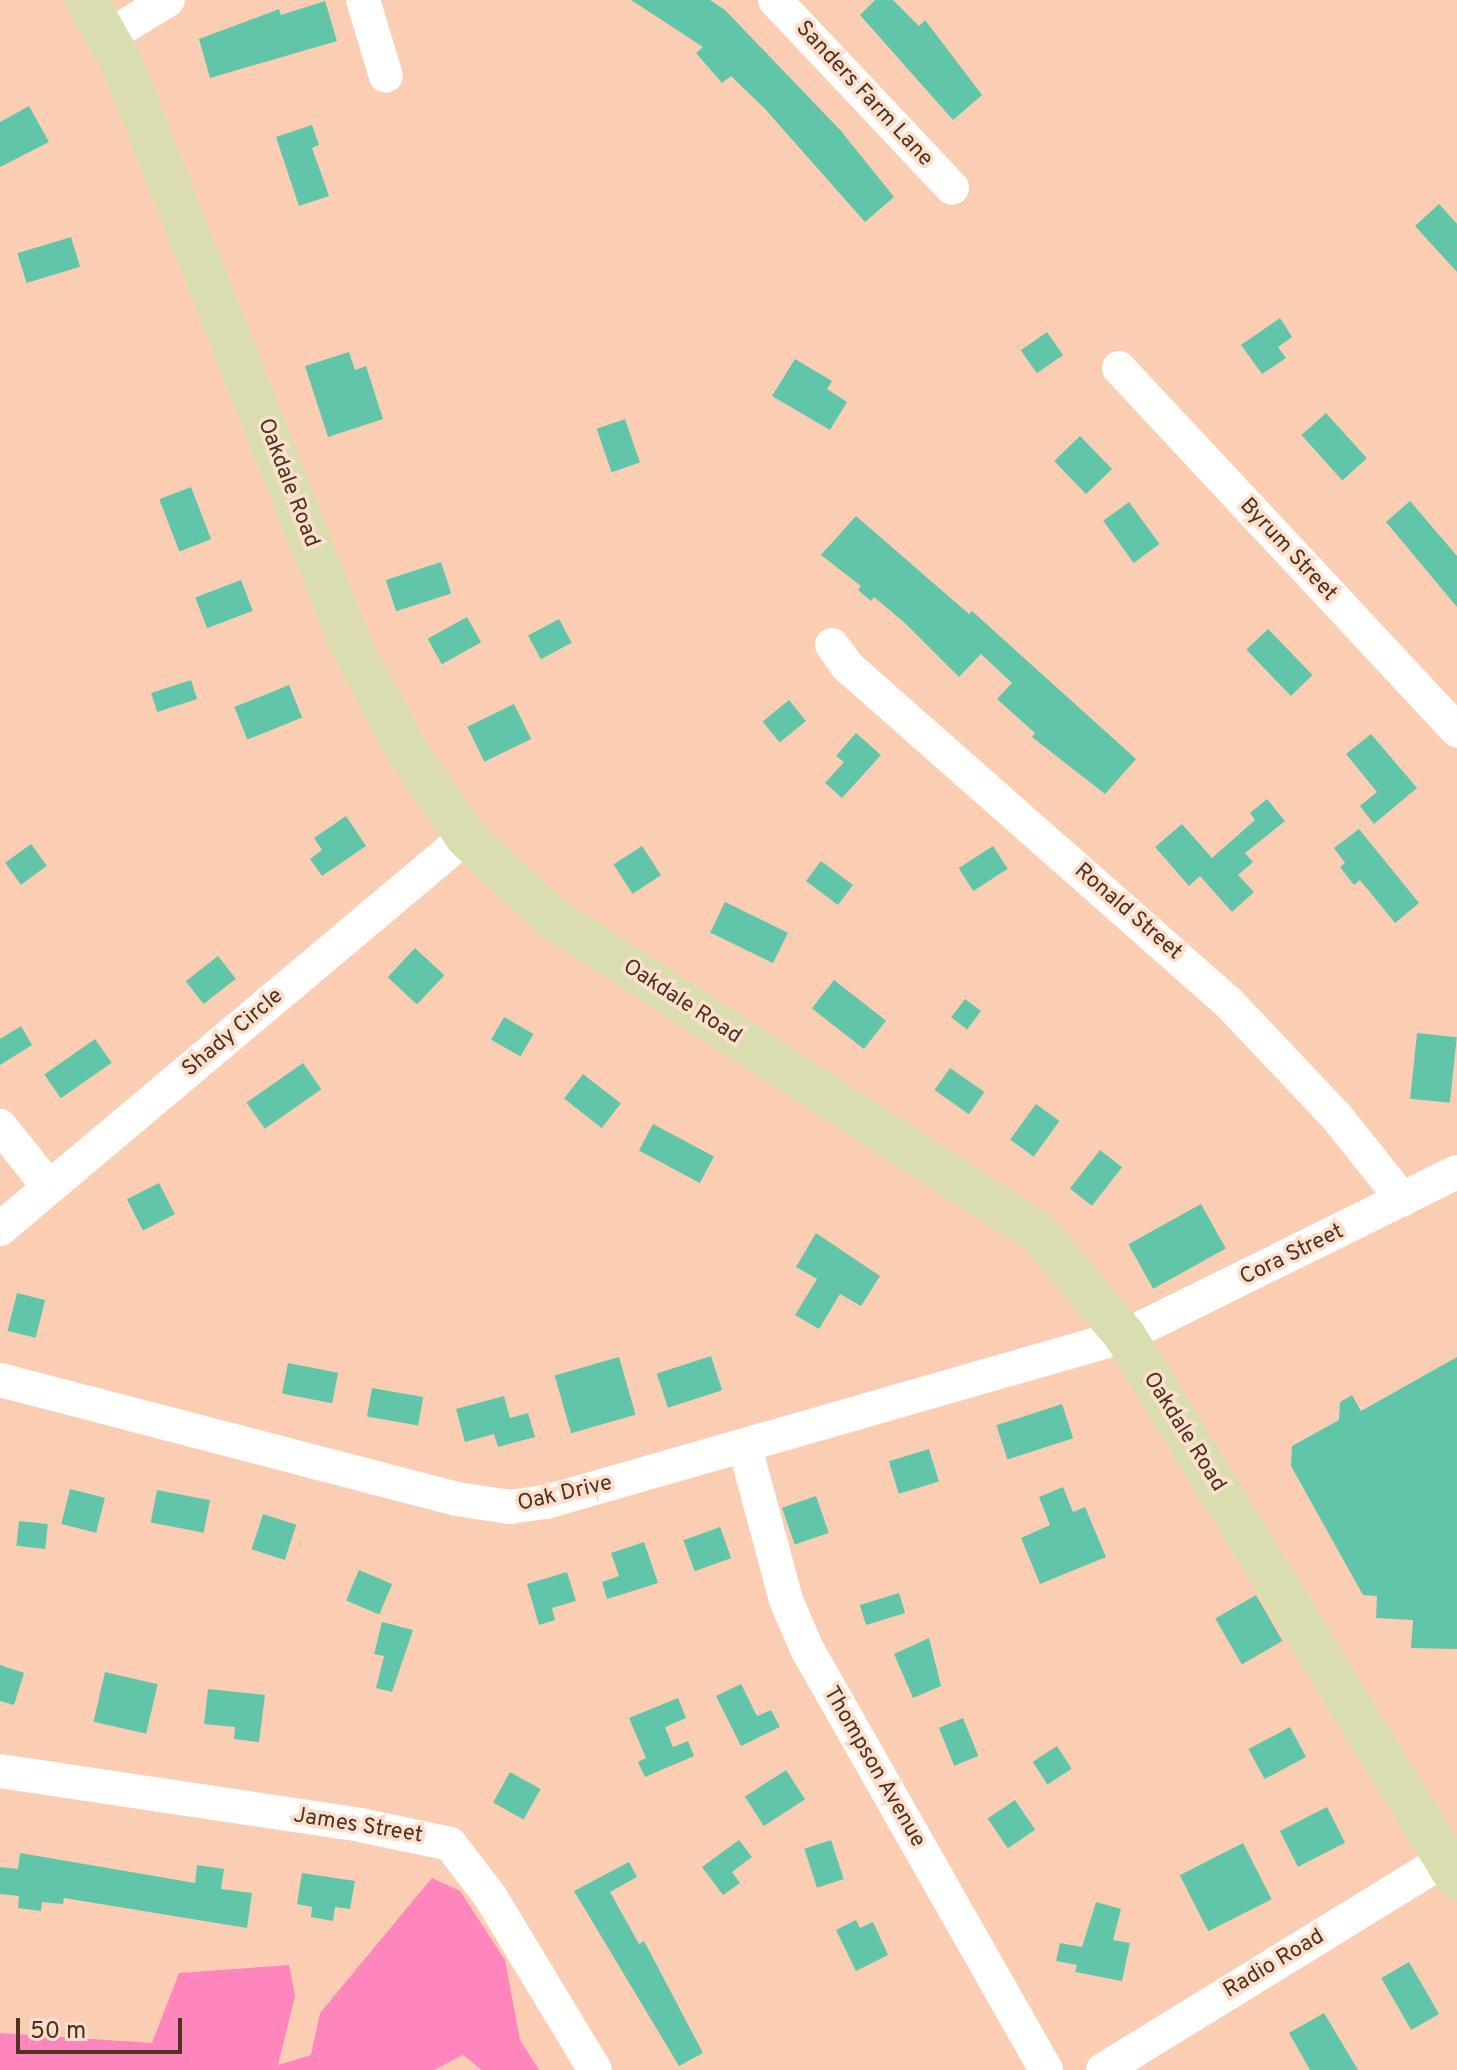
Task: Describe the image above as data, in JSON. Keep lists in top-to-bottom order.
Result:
{
  "streets": {
    "main road": ["Oakdale Road"],
    "street": [
      "Sanders Farm Lane",
      "Byrum Street",
      "Ronald Street",
      "Shady Circle",
      "Cora Street",
      "Oak Drive",
      "Thompson Avenue",
      "James Street",
      "Radio Road"
    ]
  },
  "crossings": [
    ["Oakdale Road", "Shady Circle"],
    ["Oakdale Road", "Cora Street"],
    ["Oakdale Road", "Oak Drive"],
    ["Oakdale Road", "Radio Road"],
    ["Ronald Street", "Cora Street"],
    ["Cora Street", "Oak Drive"],
    ["Oak Drive", "Thompson Avenue"]
  ],
  "scale_bar": "50 m"
}
